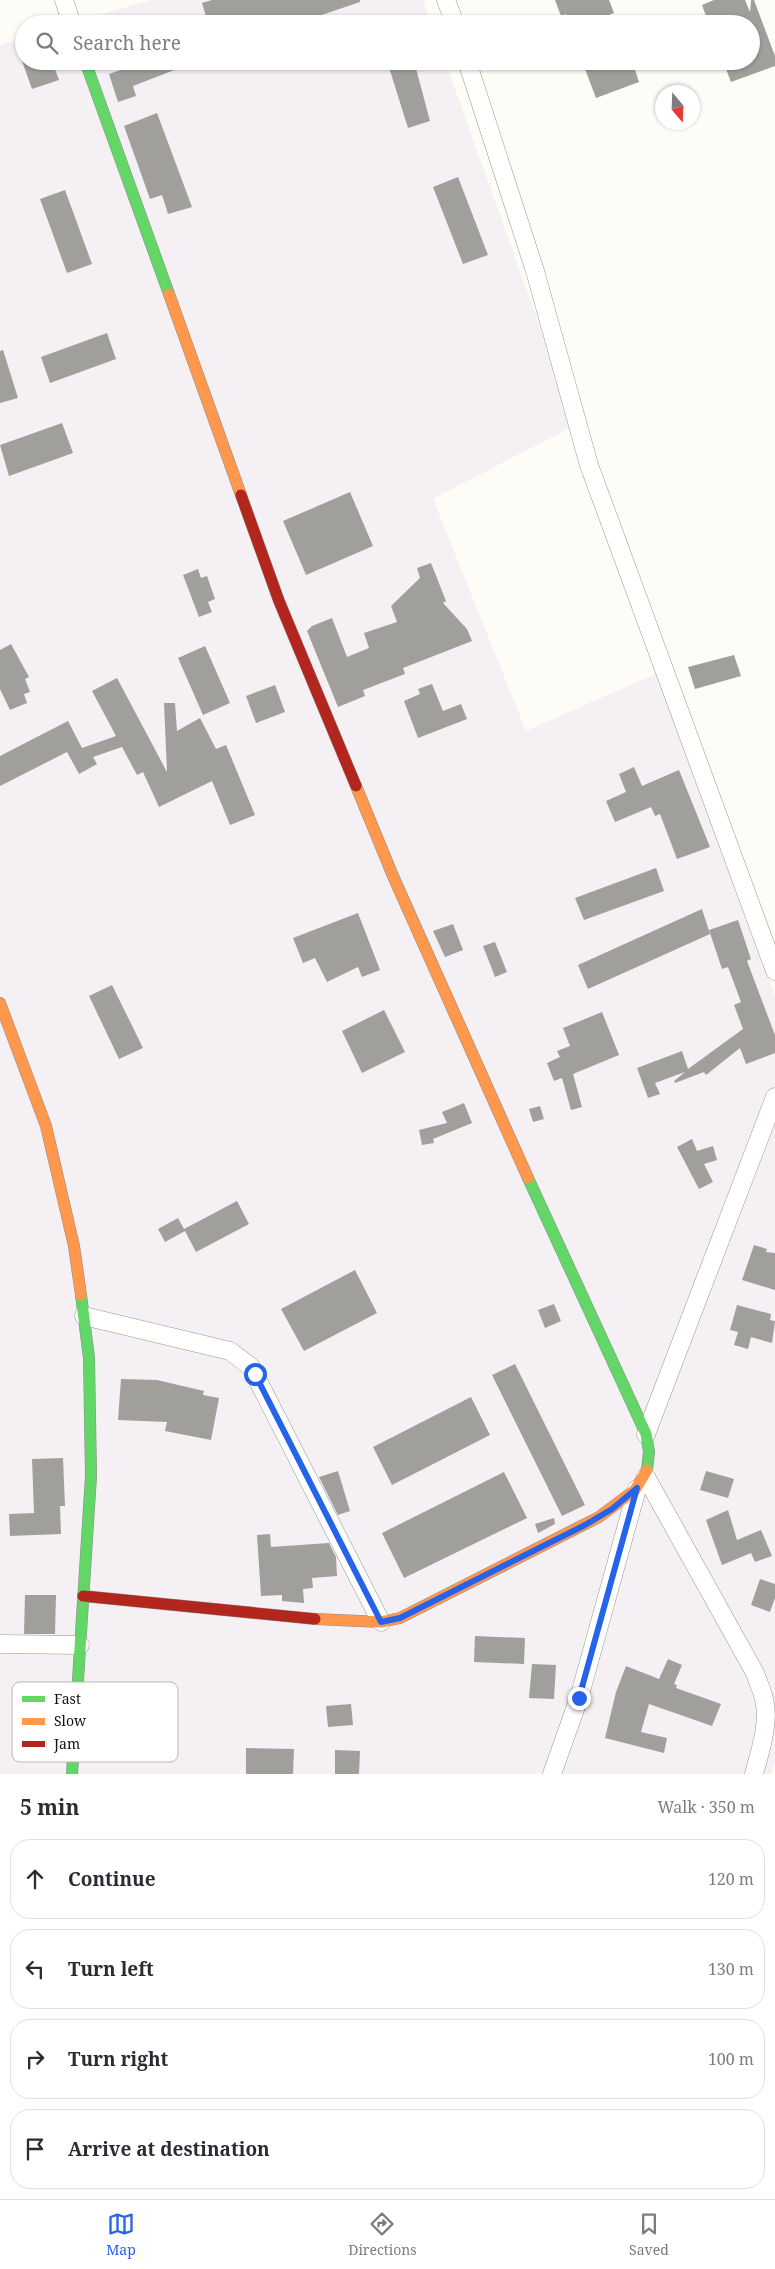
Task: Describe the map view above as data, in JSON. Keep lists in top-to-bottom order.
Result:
{
  "legend": ["Fast", "Slow", "Jam"],
  "north": "bottom",
  "page": {
    "search": "Search here",
    "heading": ["5 min", "Walk · 350 m"],
    "list": [
      ["Continue", "120 m"],
      ["Turn left", "130 m"],
      ["Turn right", "100 m"],
      "Arrive at destination"
    ],
    "nav": ["Map", "Directions", "Saved"]
  }
}
